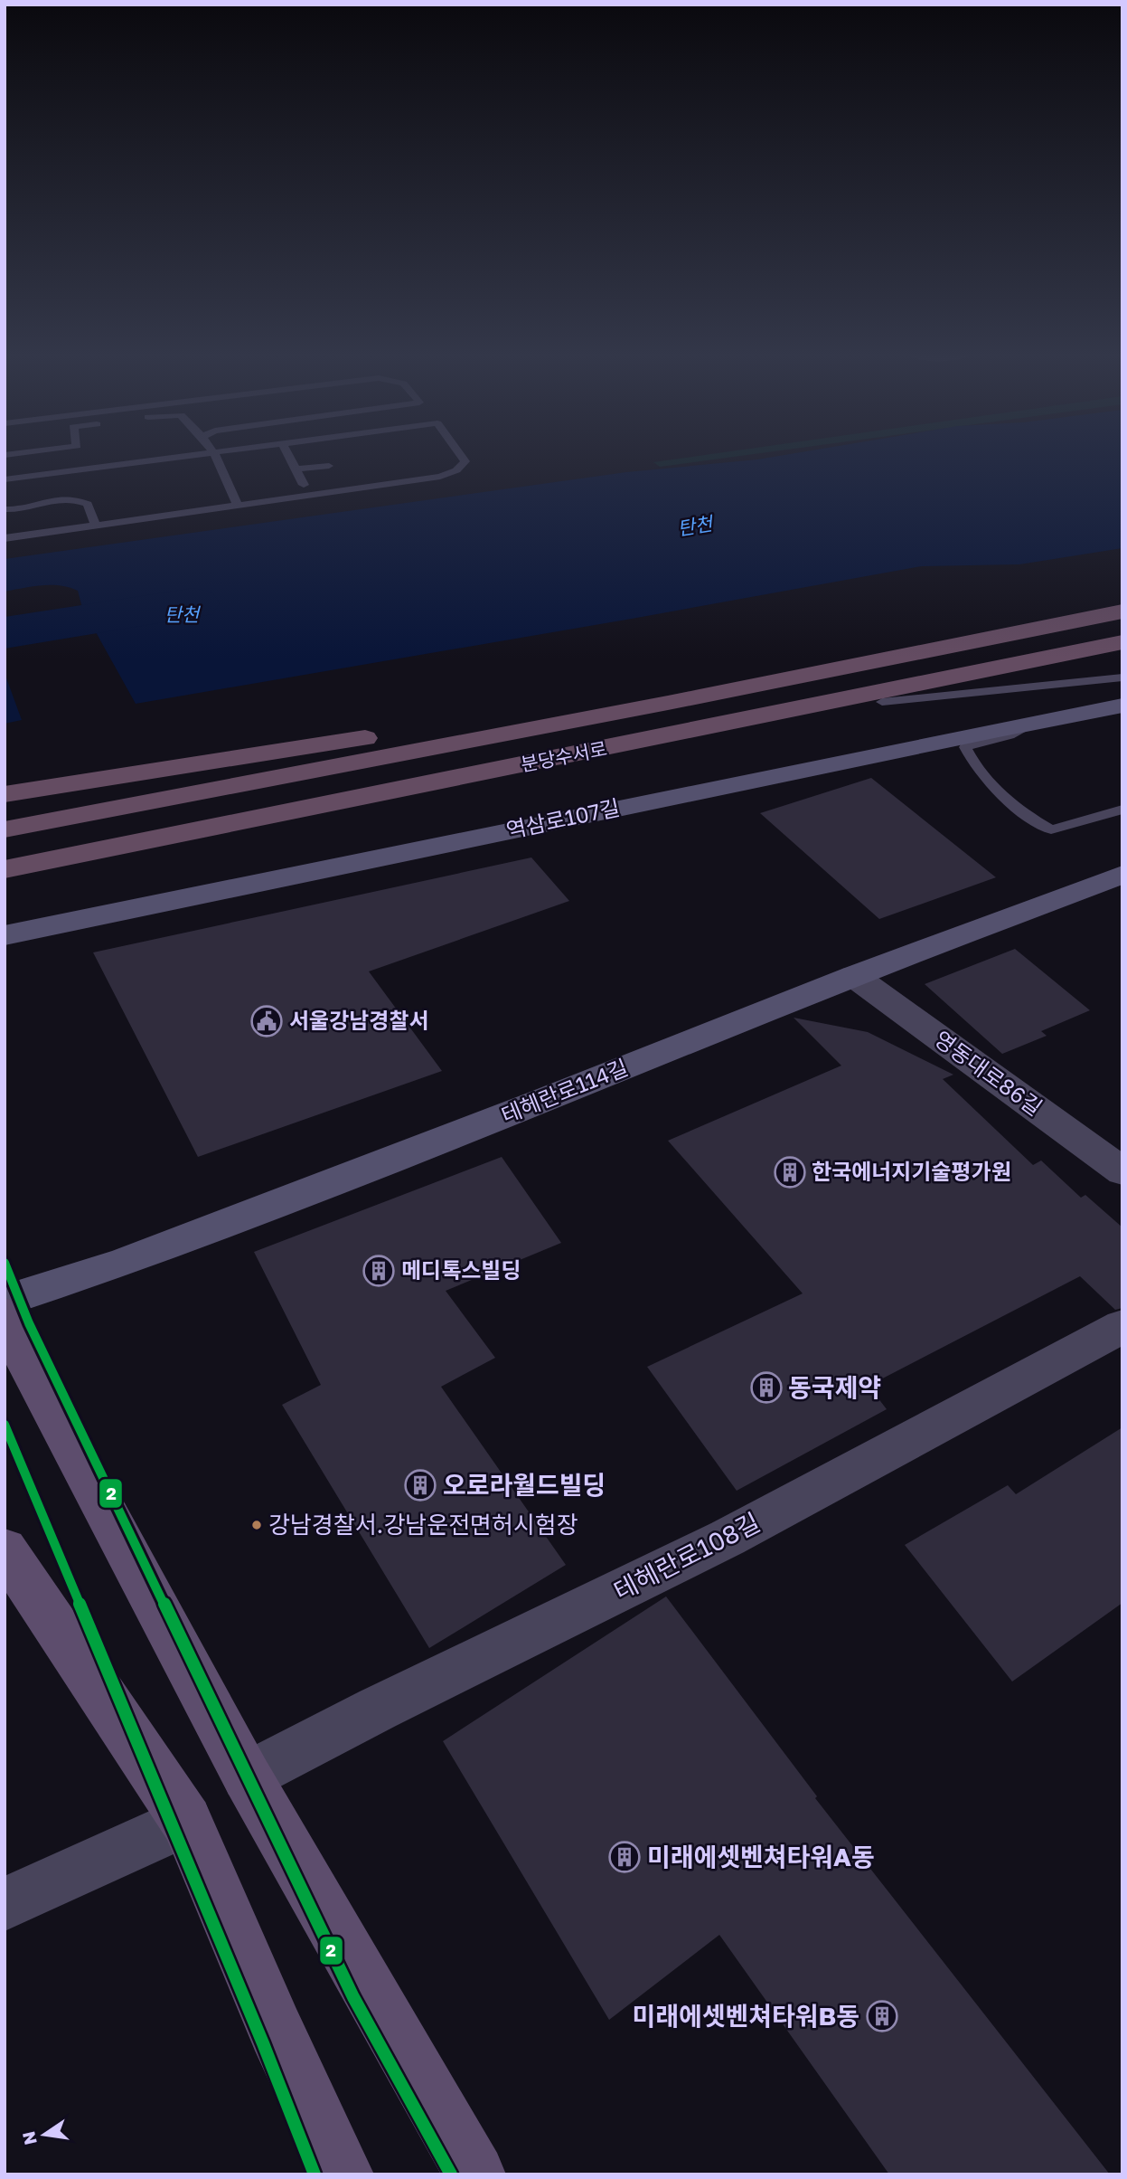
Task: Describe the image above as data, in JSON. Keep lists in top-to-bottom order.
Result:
{
  "streets": {
    "highway": ["분당수서로"],
    "street": [
      "역삼로107길",
      "영동대로86길",
      "테헤란로114길",
      "테헤란로108길"
    ]
  },
  "crossings": [
    ["영동대로86길", "테헤란로114길"]
  ],
  "water": ["탄천"],
  "places": {
    "public building": ["서울강남경찰서"],
    "building": [
      "한국에너지기술평가원",
      "메디톡스빌딩",
      "동국제약",
      "오로라월드빌딩",
      "미래에셋벤쳐타워A동",
      "미래에셋벤쳐타워B동"
    ],
    "other": ["강남경찰서.강남운전면허시험장"]
  },
  "lines": ["transit line 2"],
  "north": "left"
}
